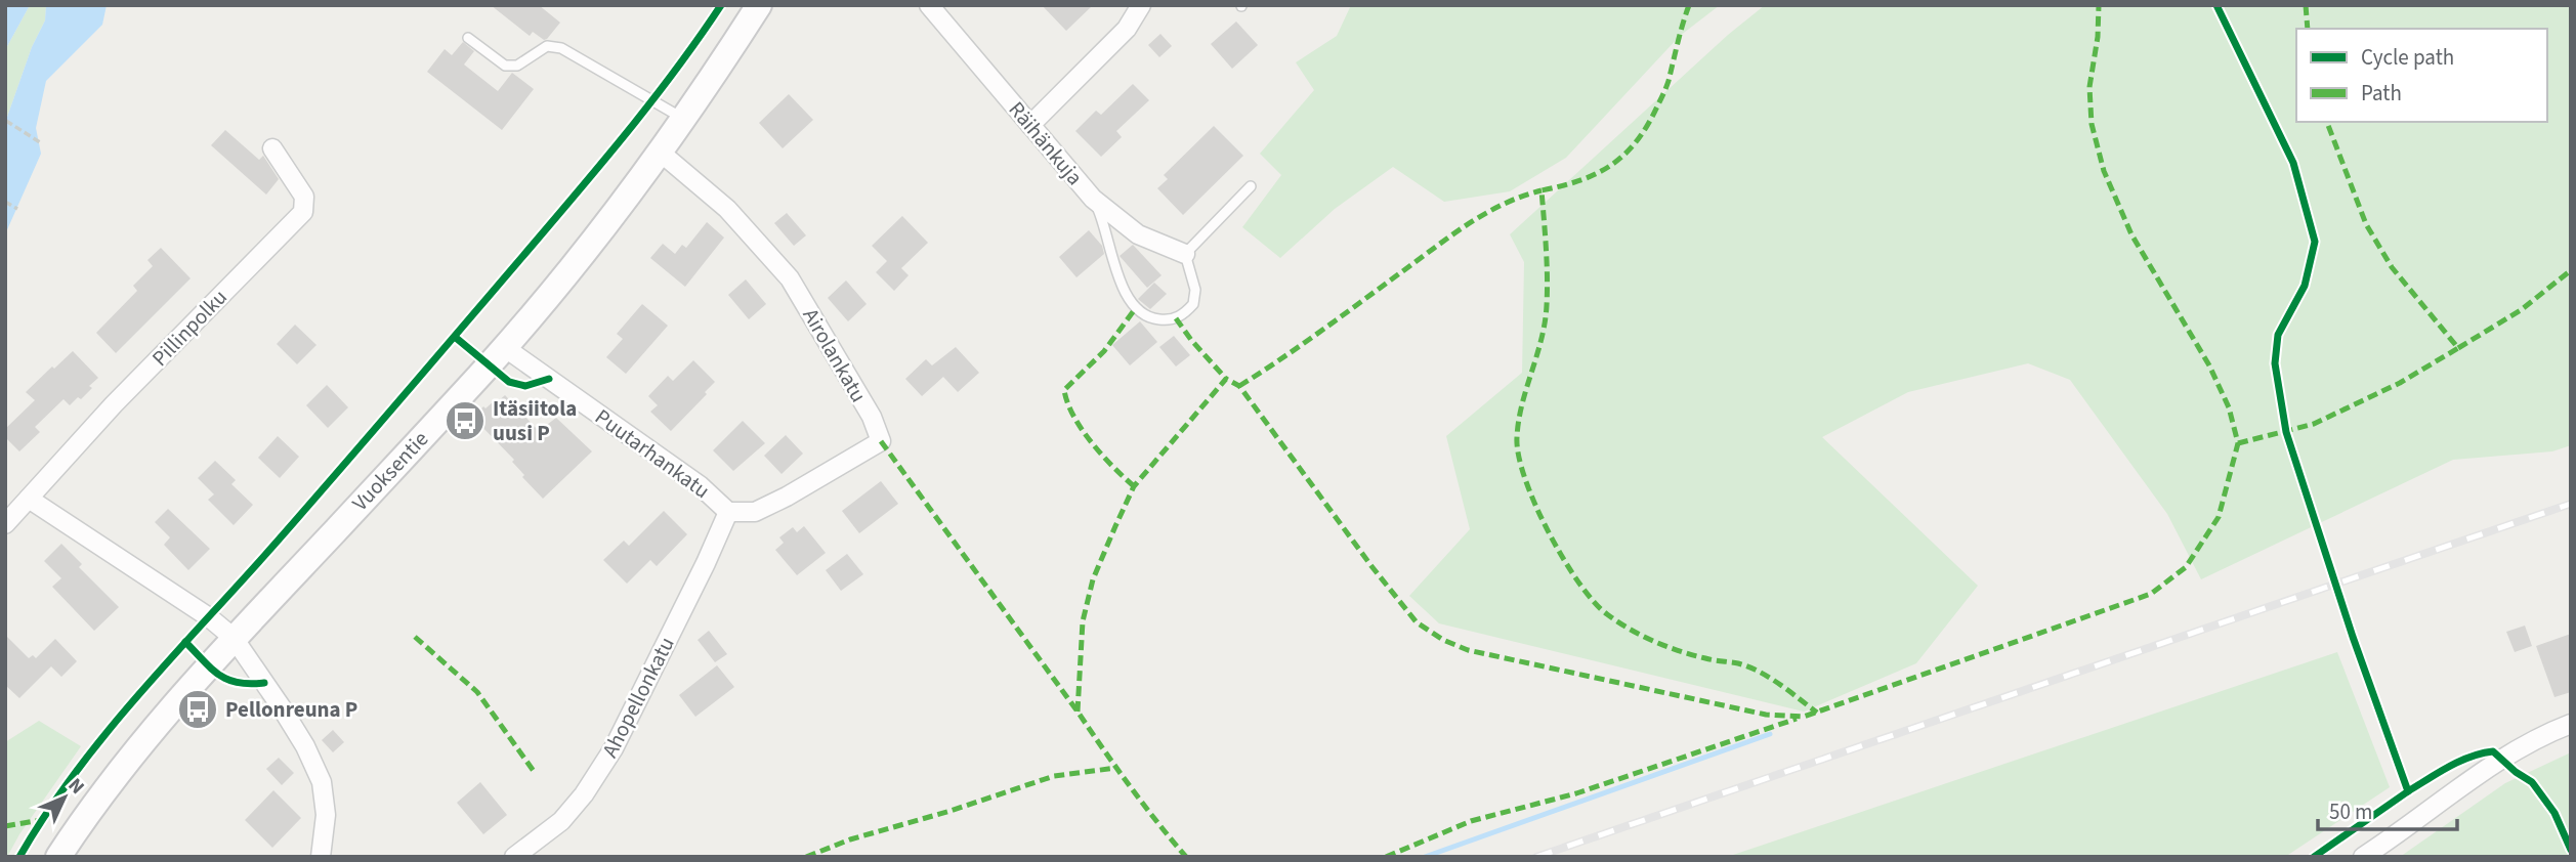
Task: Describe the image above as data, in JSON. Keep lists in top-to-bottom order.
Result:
{
  "streets": {
    "street": [
      "Räihänkuja",
      "Pillinpolku",
      "Airolankatu",
      "Puutarhankatu",
      "Vuoksentie",
      "Ahopellonkatu"
    ]
  },
  "crossings": [
    ["Airolankatu", "Puutarhankatu"],
    ["Airolankatu", "Vuoksentie"],
    ["Airolankatu", "Ahopellonkatu"],
    ["Puutarhankatu", "Vuoksentie"],
    ["Puutarhankatu", "Ahopellonkatu"]
  ],
  "places": {
    "bus stop": ["Itäsiitola uusi P", "Pellonreuna P"]
  },
  "legend": ["Cycle path", "Path"],
  "scale_bar": "50 m",
  "north": "top right"
}
